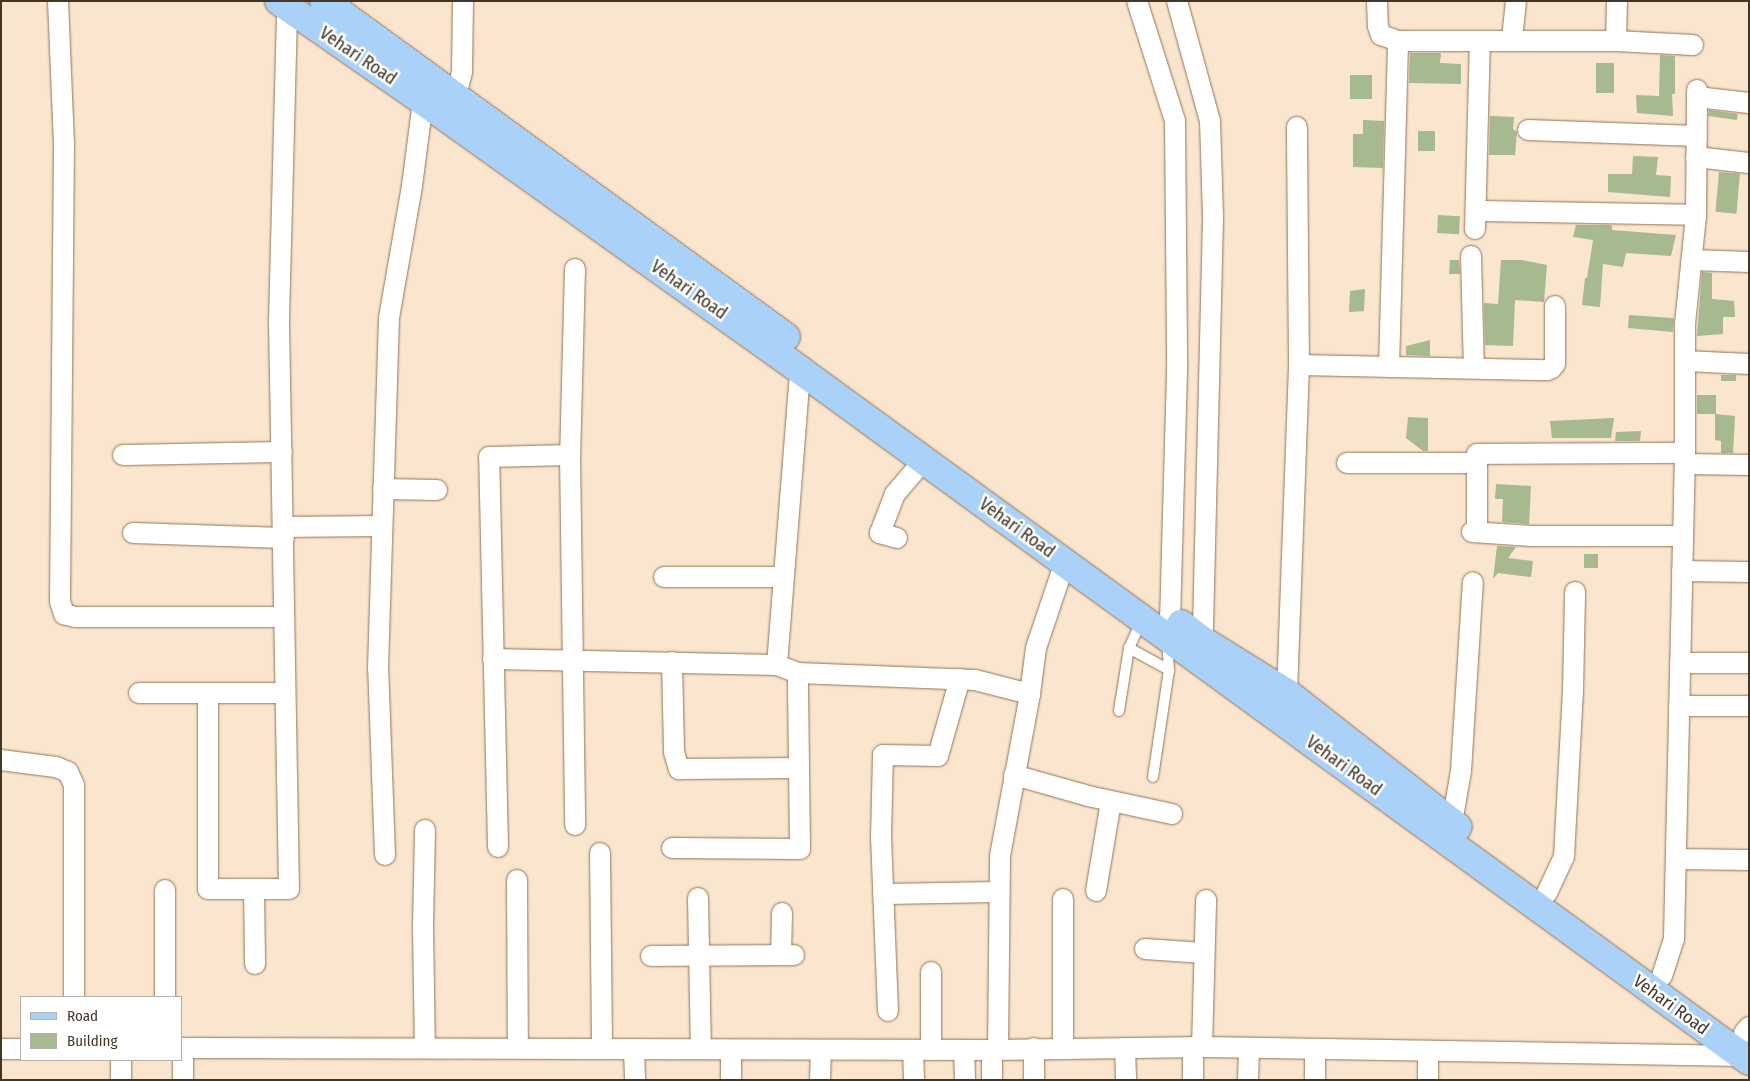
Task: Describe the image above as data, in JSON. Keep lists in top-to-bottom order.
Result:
{
  "streets": {
    "main road": ["Vehari Road"]
  },
  "legend": ["Road", "Building"]
}
